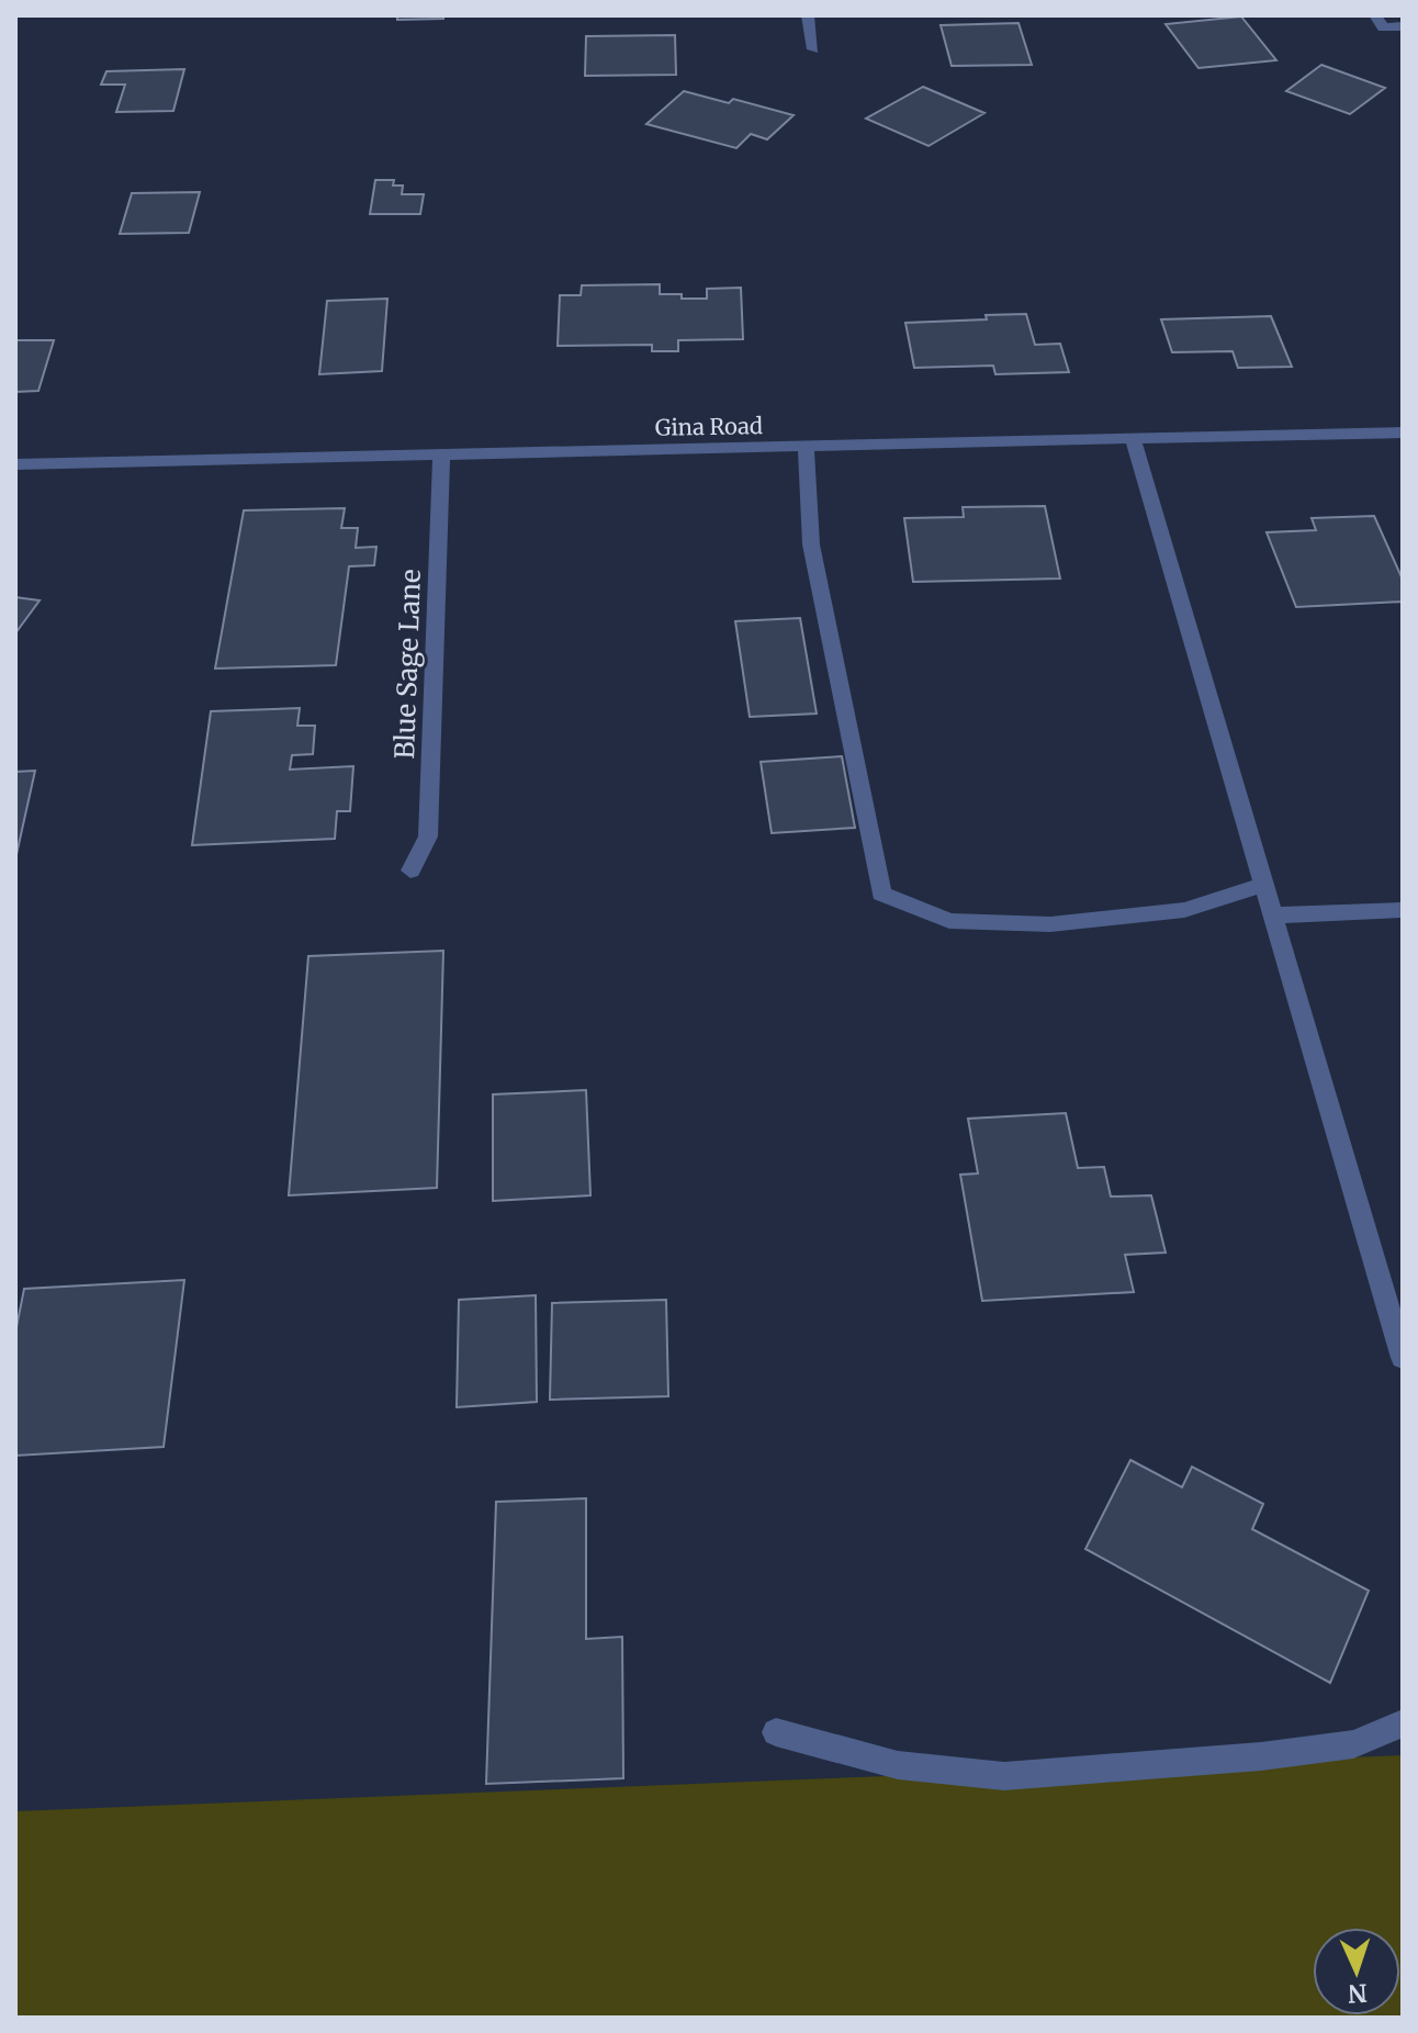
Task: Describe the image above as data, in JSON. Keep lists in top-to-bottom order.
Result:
{
  "streets": {
    "street": ["Gina Road", "Blue Sage Lane"]
  },
  "crossings": [
    ["Gina Road", "Blue Sage Lane"]
  ],
  "north": "bottom"
}
